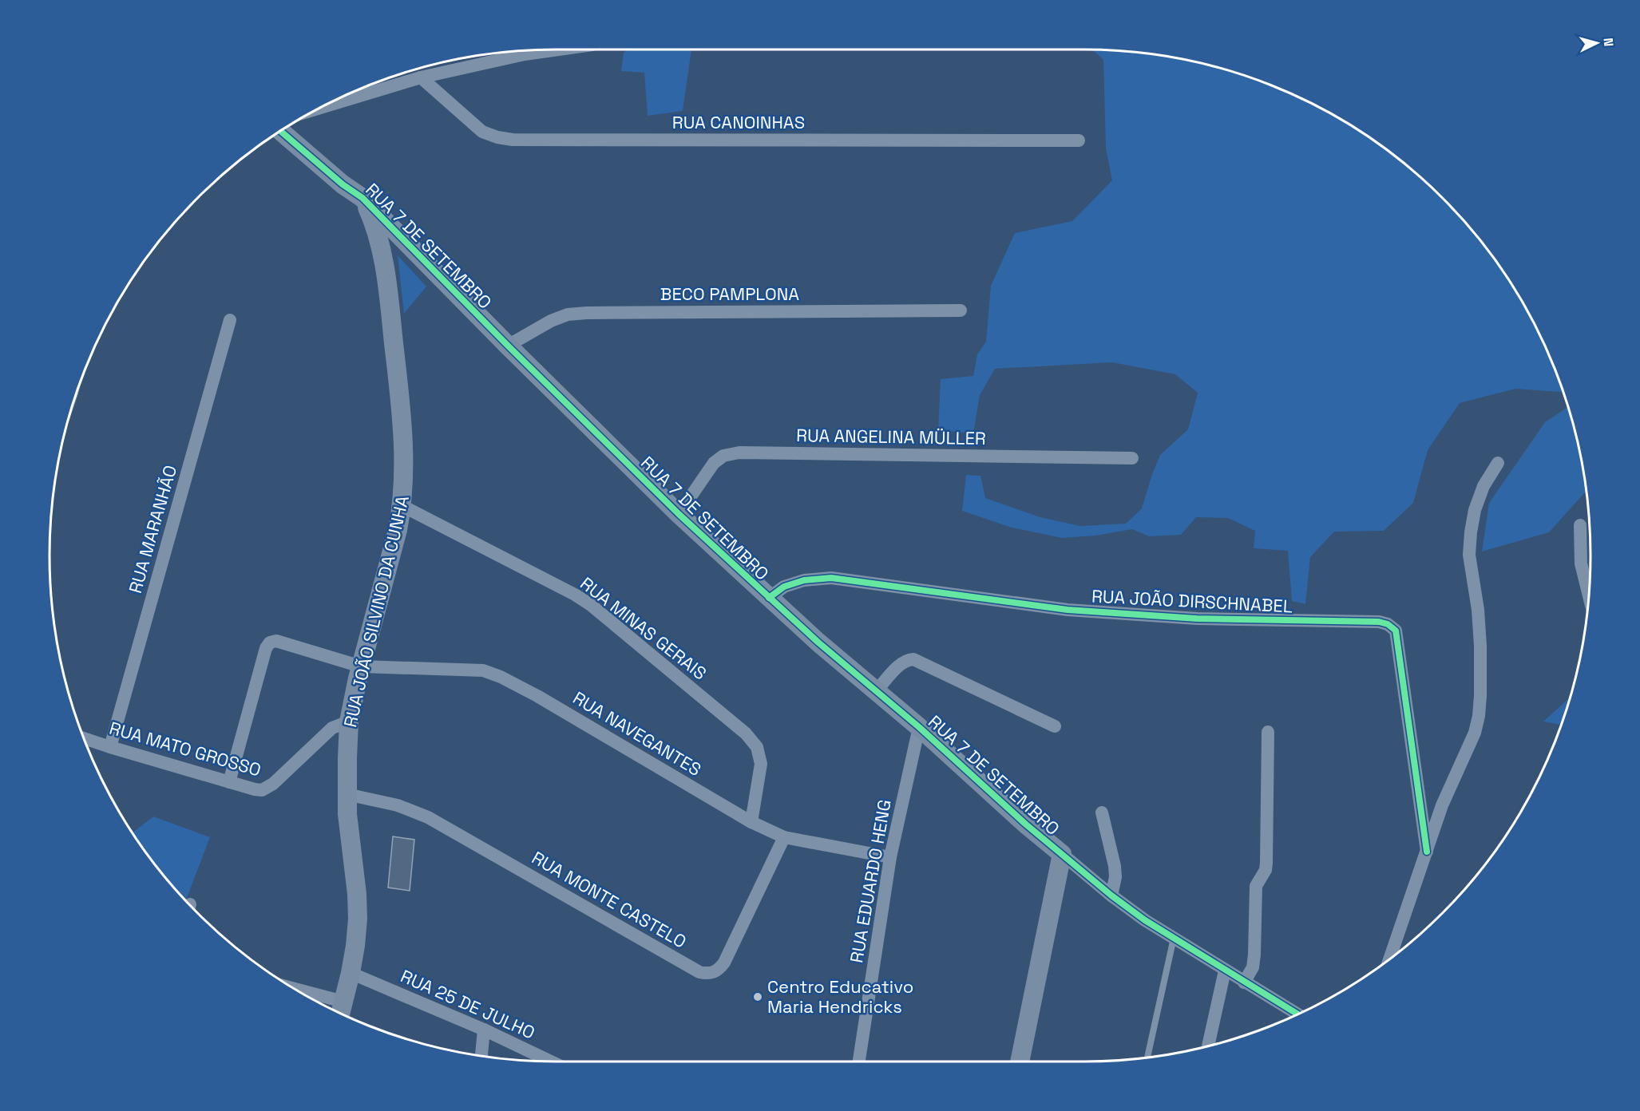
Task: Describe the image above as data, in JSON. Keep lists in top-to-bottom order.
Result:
{
  "streets": {
    "street": [
      "RUA CANOINHAS",
      "RUA 7 DE SETEMBRO",
      "BECO PAMPLONA",
      "RUA ANGELINA MÜLLER",
      "RUA MARANHÃO",
      "RUA JOÃO DIRSCHNABEL",
      "RUA JOÃO SILVINO DA CUNHA",
      "RUA MINAS GERAIS",
      "RUA NAVEGANTES",
      "RUA MATO GROSSO",
      "RUA EDUARDO HENG",
      "RUA MONTE CASTELO",
      "RUA 25 DE JULHO"
    ]
  },
  "crossings": [
    ["RUA 7 DE SETEMBRO", "BECO PAMPLONA"],
    ["RUA 7 DE SETEMBRO", "RUA ANGELINA MÜLLER"],
    ["RUA 7 DE SETEMBRO", "RUA JOÃO DIRSCHNABEL"],
    ["RUA 7 DE SETEMBRO", "RUA JOÃO SILVINO DA CUNHA"],
    ["RUA 7 DE SETEMBRO", "RUA EDUARDO HENG"],
    ["RUA MARANHÃO", "RUA MATO GROSSO"],
    ["RUA JOÃO SILVINO DA CUNHA", "RUA MINAS GERAIS"],
    ["RUA JOÃO SILVINO DA CUNHA", "RUA NAVEGANTES"],
    ["RUA JOÃO SILVINO DA CUNHA", "RUA MATO GROSSO"],
    ["RUA JOÃO SILVINO DA CUNHA", "RUA MONTE CASTELO"],
    ["RUA JOÃO SILVINO DA CUNHA", "RUA 25 DE JULHO"],
    ["RUA MINAS GERAIS", "RUA NAVEGANTES"],
    ["RUA NAVEGANTES", "RUA MATO GROSSO"],
    ["RUA NAVEGANTES", "RUA EDUARDO HENG"],
    ["RUA NAVEGANTES", "RUA MONTE CASTELO"]
  ],
  "places": ["Centro Educativo Maria Hendricks"],
  "north": "right"
}
